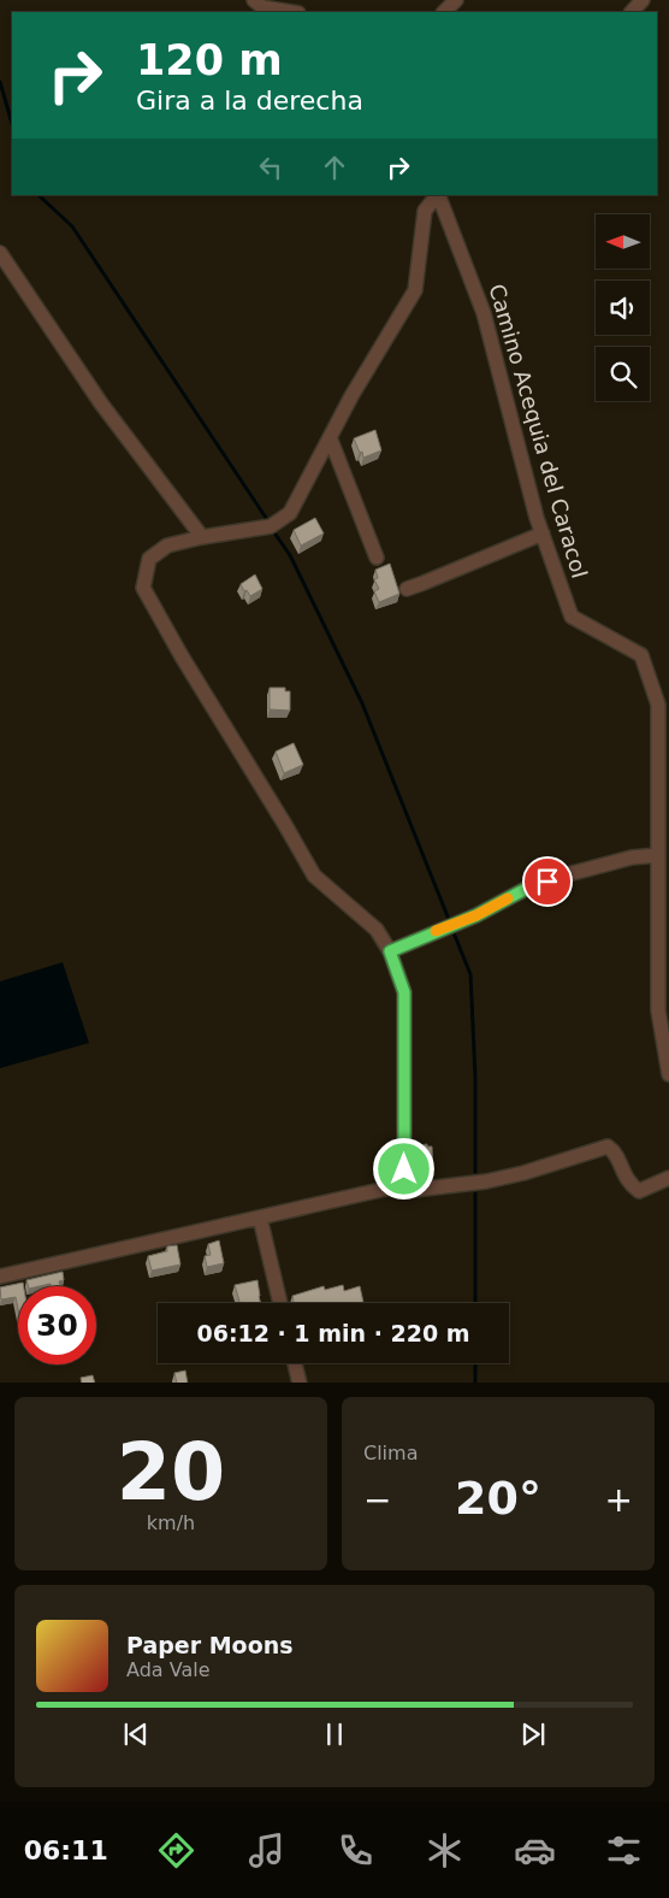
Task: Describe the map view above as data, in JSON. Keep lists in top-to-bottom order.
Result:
{
  "streets": {
    "street": ["Camino Acequia del Caracol"]
  },
  "north": "left",
  "page": {
    "turn": ["120 m", "Gira a la derecha"],
    "limit": "30",
    "trip": "06:12 · 1 min · 220 m",
    "tile": [
      ["20", "km/h"],
      "Clima"
    ],
    "heat": ["−", "20°", "+"],
    "song": ["Paper Moons", "Ada Vale"],
    "tabs": "06:11"
  }
}
